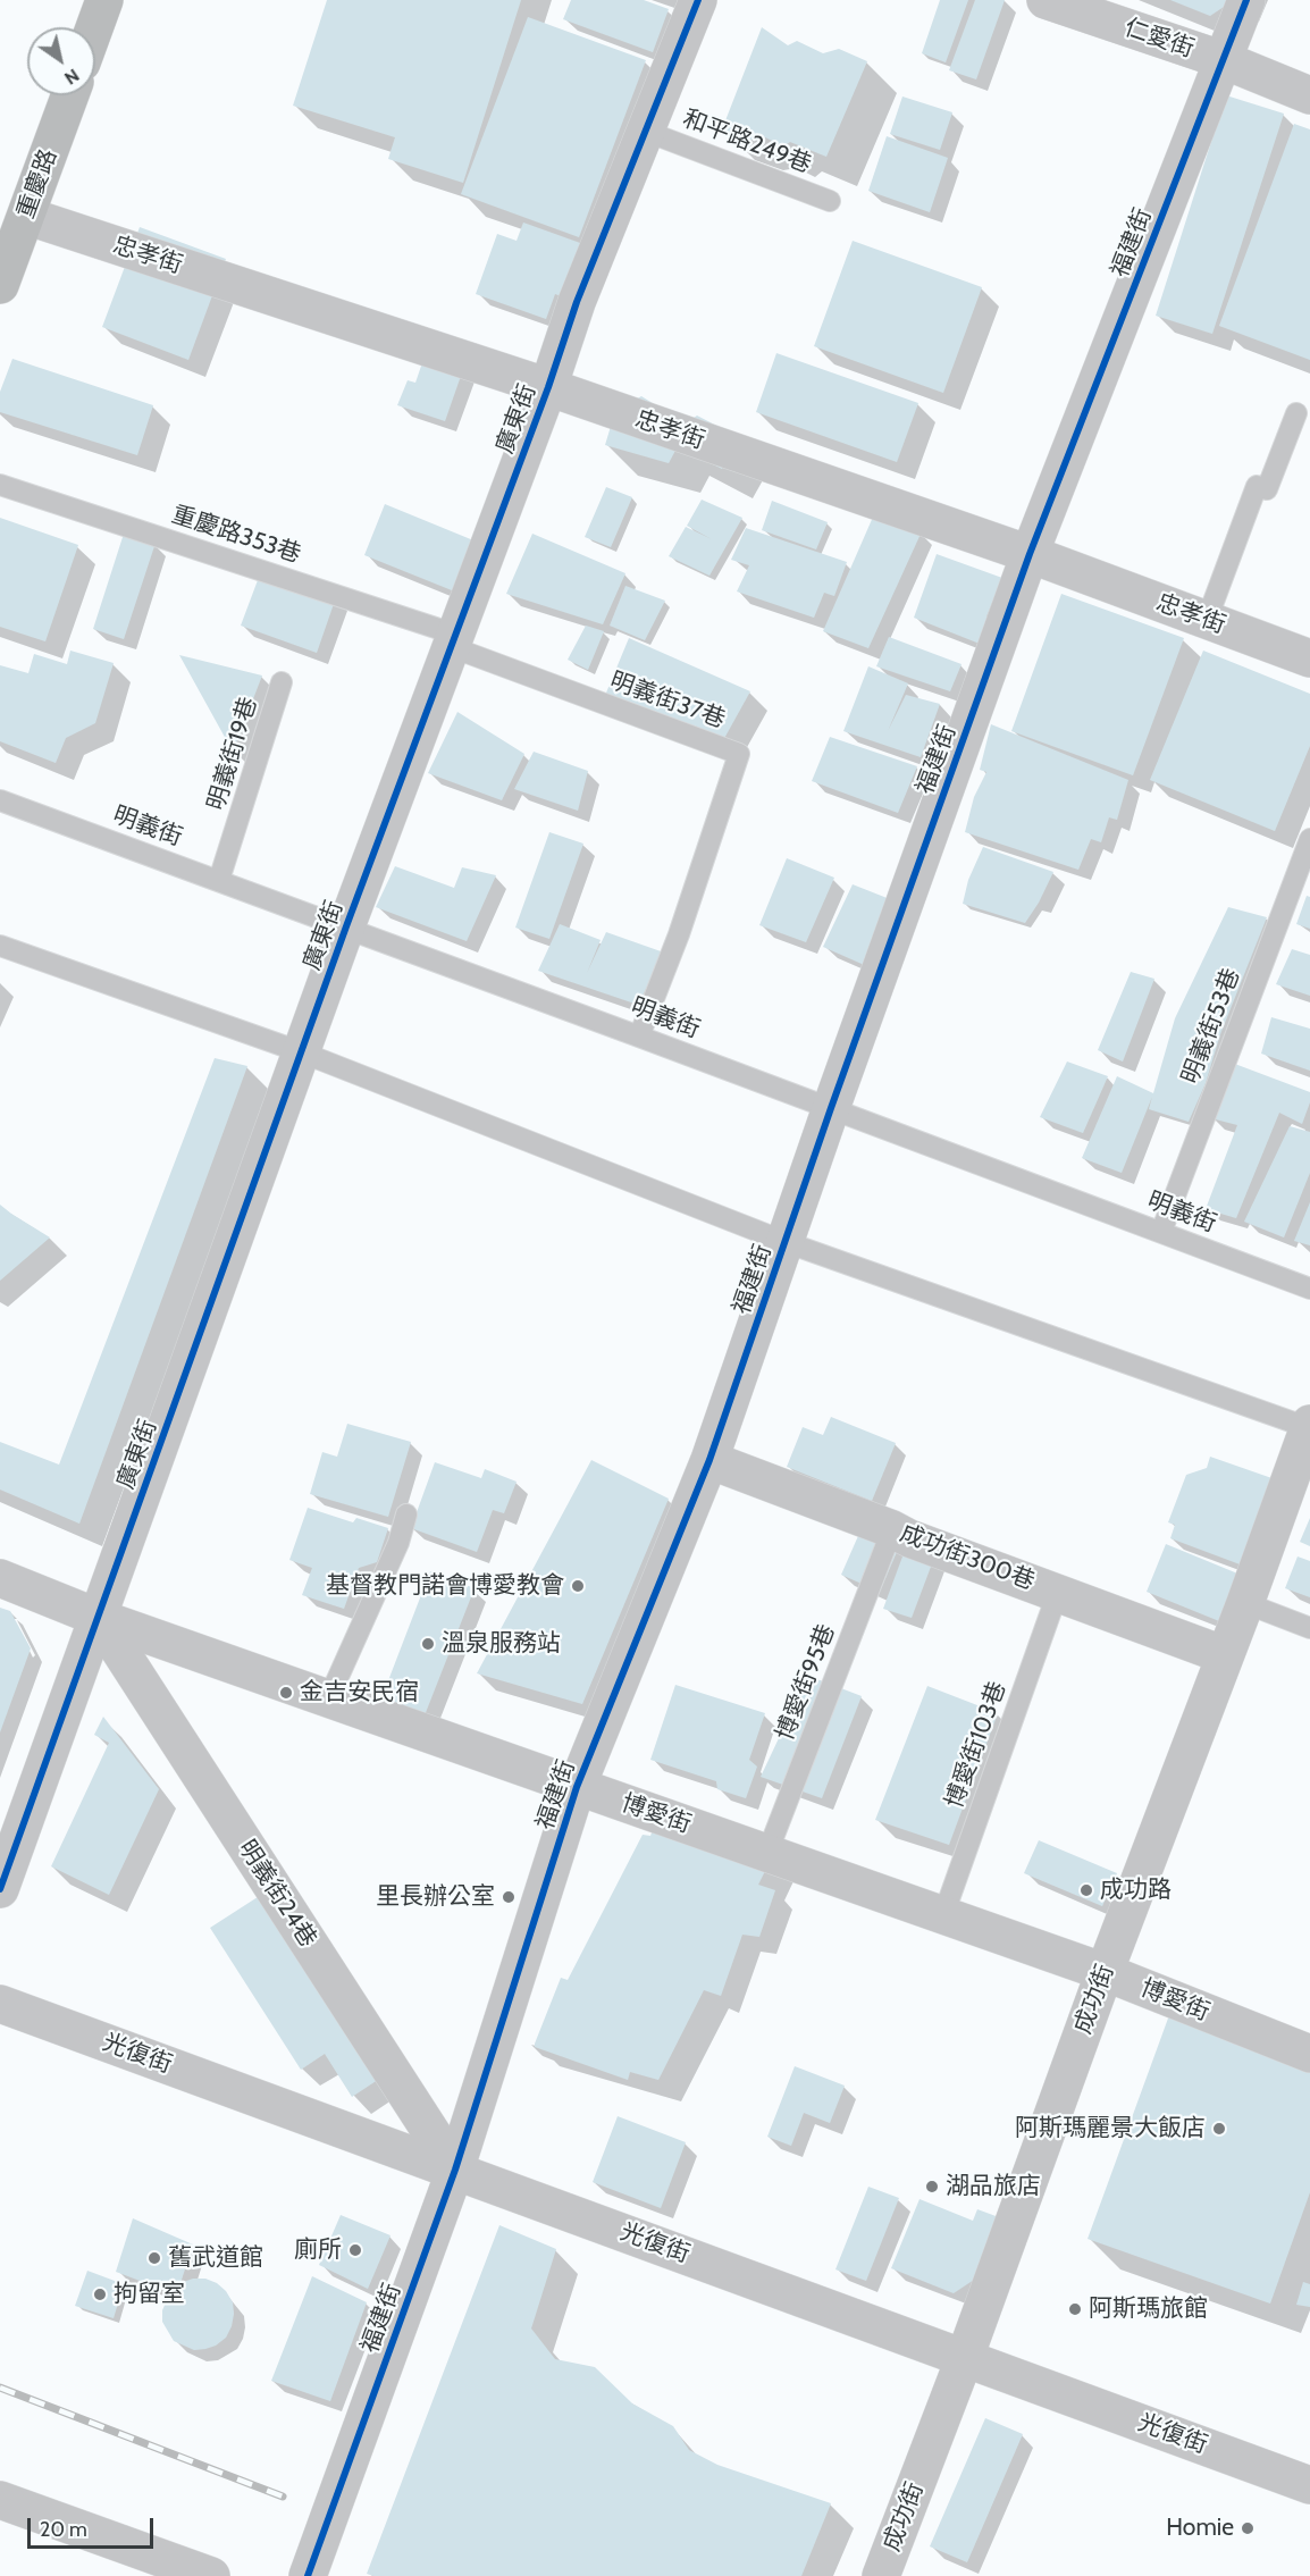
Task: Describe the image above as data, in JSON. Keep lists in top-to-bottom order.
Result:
{
  "streets": {
    "street": [
      "仁愛街",
      "重慶路",
      "福建街",
      "忠孝街",
      "廣東街",
      "成功街300巷",
      "博愛街",
      "明義街24巷",
      "成功街",
      "光復街"
    ],
    "lane": [
      "和平路249巷",
      "重慶路353巷",
      "明義街37巷",
      "明義街19巷",
      "明義街",
      "明義街53巷",
      "博愛街95巷",
      "博愛街103巷"
    ]
  },
  "crossings": [
    ["仁愛街", "福建街"],
    ["和平路249巷", "廣東街"],
    ["重慶路", "忠孝街"],
    ["福建街", "忠孝街"],
    ["福建街", "明義街"],
    ["福建街", "成功街300巷"],
    ["福建街", "博愛街"],
    ["福建街", "明義街24巷"],
    ["福建街", "光復街"],
    ["忠孝街", "廣東街"],
    ["廣東街", "重慶路353巷"],
    ["廣東街", "明義街37巷"],
    ["廣東街", "明義街"],
    ["廣東街", "博愛街"],
    ["廣東街", "明義街24巷"],
    ["重慶路353巷", "明義街37巷"],
    ["明義街37巷", "明義街"],
    ["明義街19巷", "明義街"],
    ["明義街", "明義街53巷"],
    ["成功街300巷", "博愛街95巷"],
    ["成功街300巷", "博愛街103巷"],
    ["成功街300巷", "成功街"],
    ["博愛街95巷", "博愛街"],
    ["博愛街103巷", "博愛街"],
    ["博愛街", "明義街24巷"],
    ["博愛街", "成功街"],
    ["明義街24巷", "光復街"],
    ["成功街", "光復街"]
  ],
  "places": [
    "基督教門諾會博愛教會",
    "溫泉服務站",
    "金吉安民宿",
    "成功路",
    "里長辦公室",
    "阿斯瑪麗景大飯店",
    "湖品旅店",
    "廁所",
    "舊武道館",
    "拘留室",
    "阿斯瑪旅館",
    "Homie"
  ],
  "scale_bar": "20 m",
  "north": "bottom right"
}
